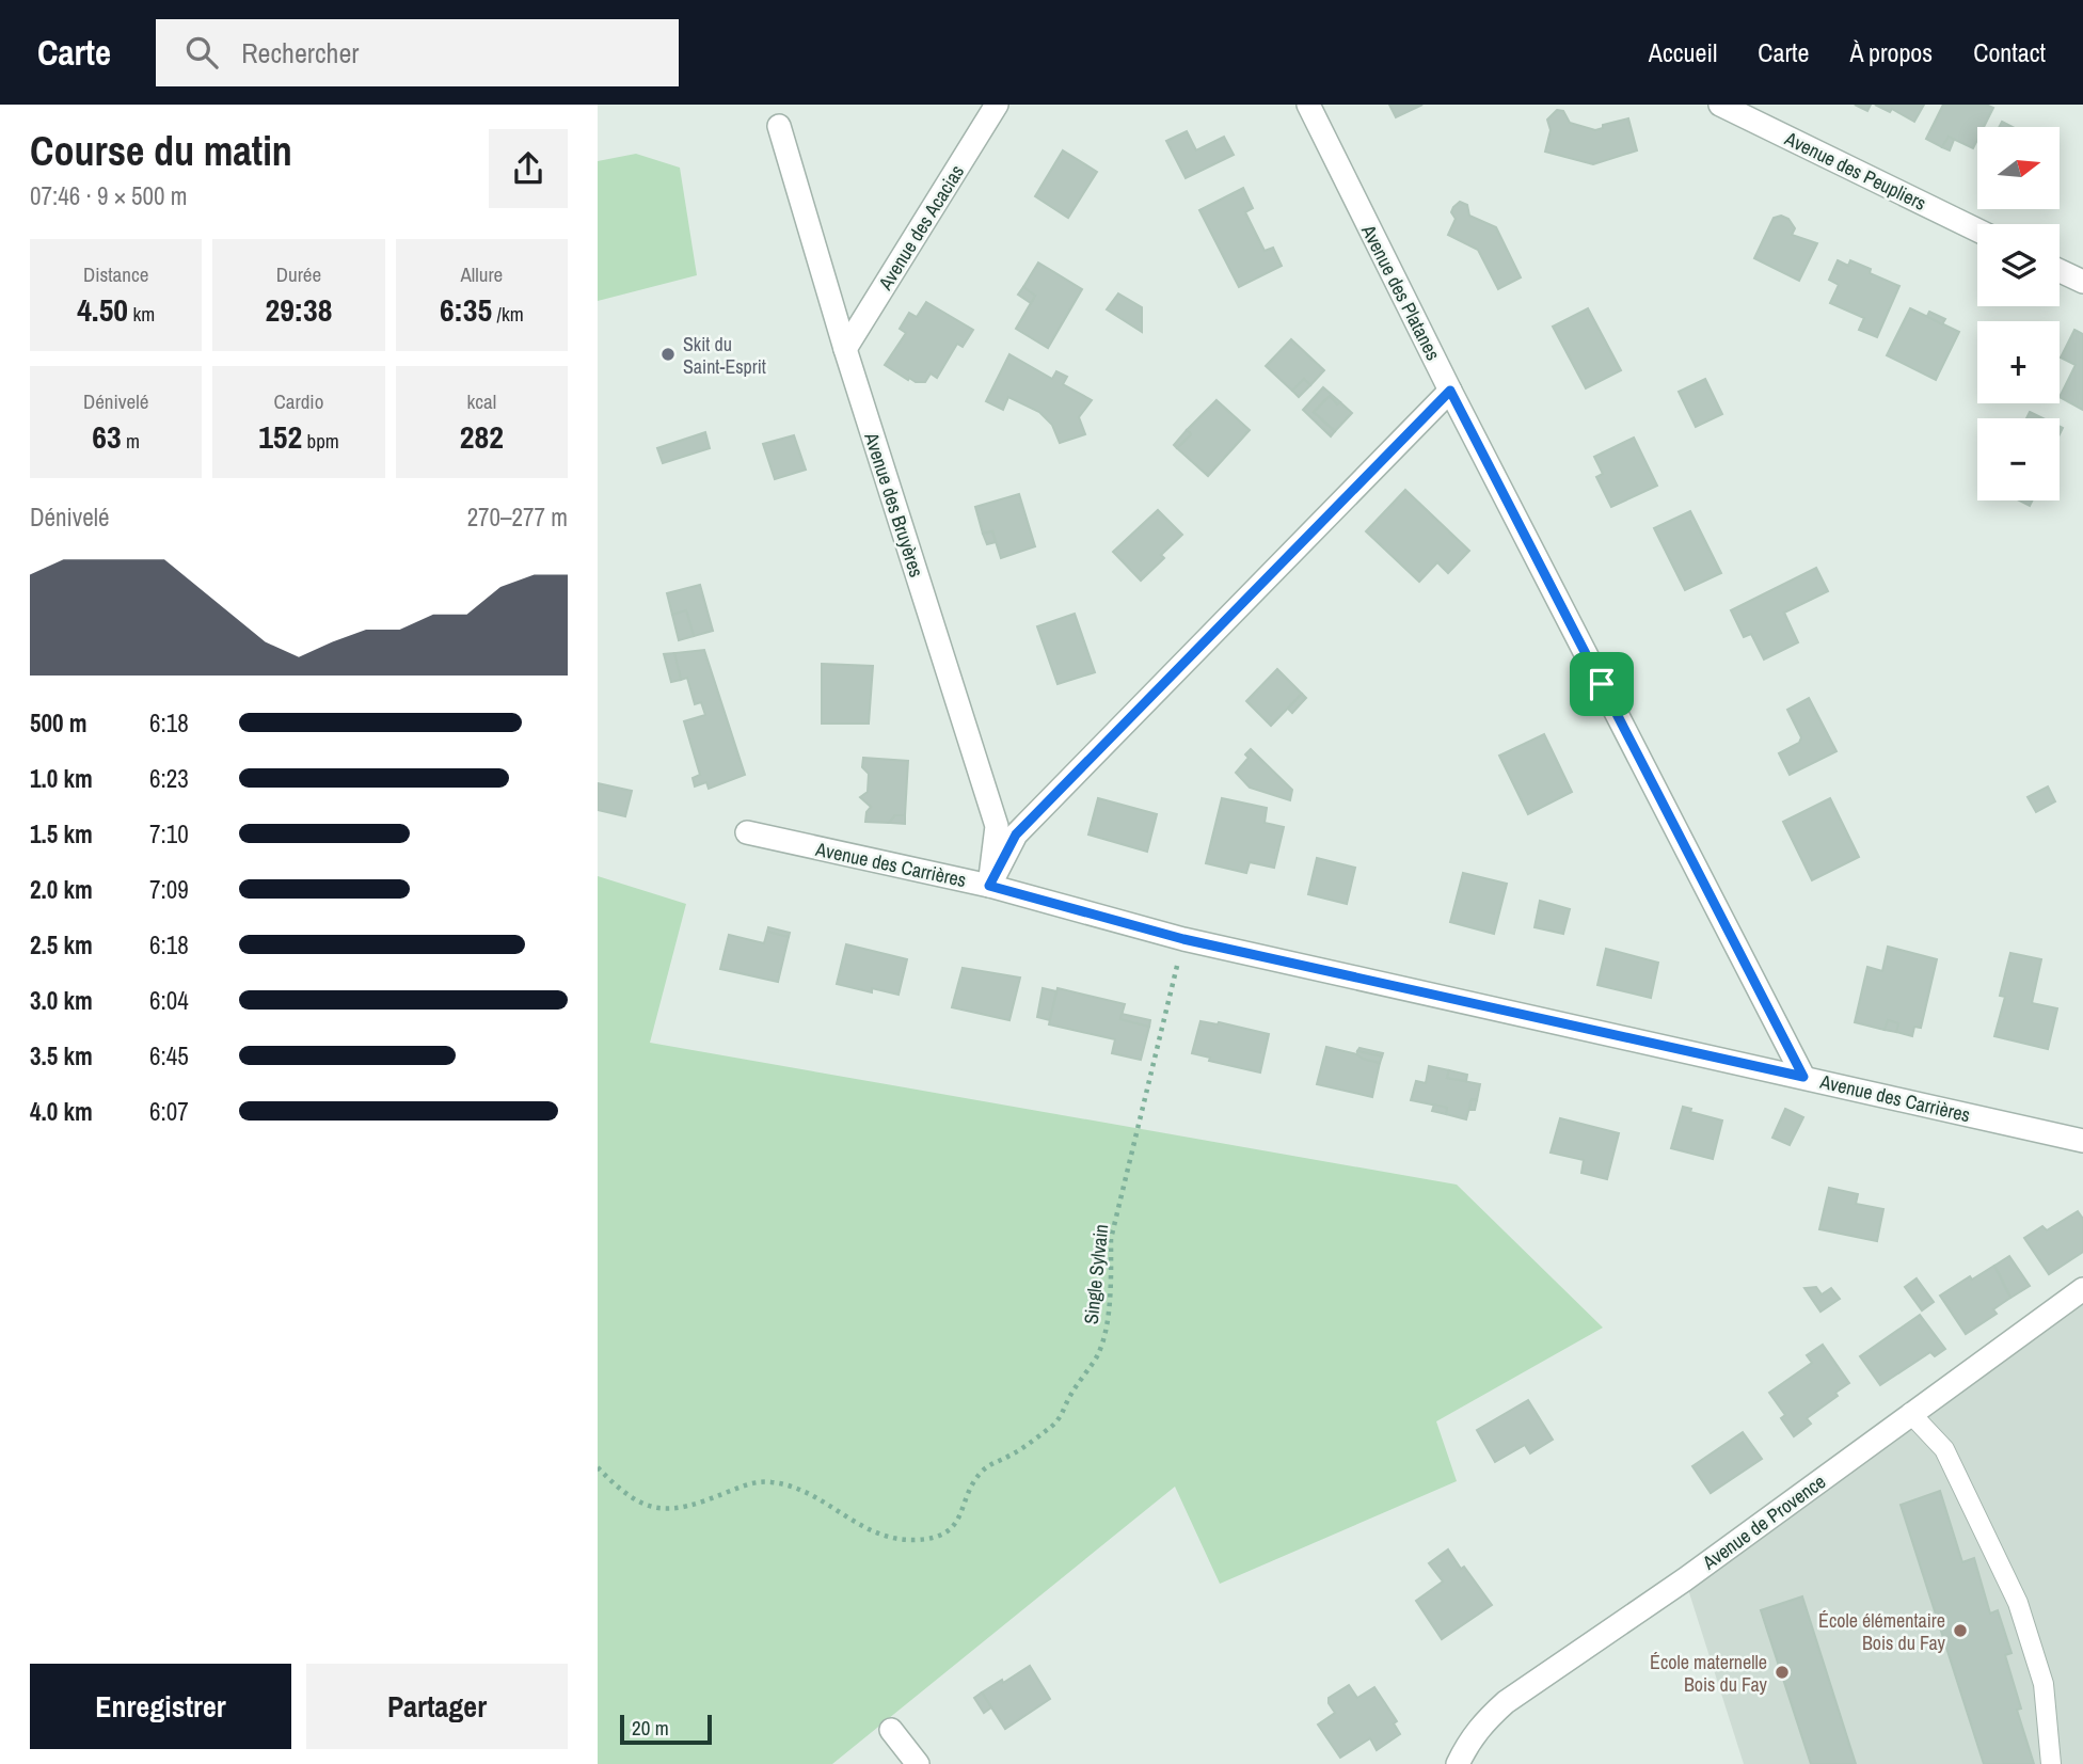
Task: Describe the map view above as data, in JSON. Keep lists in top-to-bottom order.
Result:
{
  "streets": {
    "street": [
      "Avenue des Peupliers",
      "Avenue des Acacias",
      "Avenue des Platanes",
      "Avenue des Bruyères",
      "Avenue des Carrières",
      "Avenue de Provence"
    ],
    "path": ["Single Sylvain"]
  },
  "crossings": [
    ["Avenue des Acacias", "Avenue des Bruyères"],
    ["Avenue des Platanes", "Avenue des Carrières"],
    ["Avenue des Bruyères", "Avenue des Carrières"],
    ["Avenue des Carrières", "Single Sylvain"]
  ],
  "places": ["Skit du Saint-Esprit", "École élémentaire Bois du Fay", "École maternelle Bois du Fay"],
  "scale_bar": "20 m",
  "north": "right",
  "page": {
    "header": "Carte",
    "search": "Rechercher",
    "nav": [
      "Accueil",
      "Carte",
      "À propos",
      "Contact"
    ],
    "heading": ["Course du matin", "07:46 · 9 × 500 m"],
    "map_buttons": ["+", "−"],
    "stats": [
      ["Distance", "4.50 km"],
      ["Durée", "29:38"],
      ["Allure", "6:35 /km"],
      ["Dénivelé", "63 m"],
      ["Cardio", "152 bpm"],
      ["kcal", "282"]
    ],
    "chart": ["Dénivelé", "270–277 m"],
    "list": [
      {
        "name": "500 m",
        "note": "6:18"
      },
      {
        "name": "1.0 km",
        "note": "6:23"
      },
      {
        "name": "1.5 km",
        "note": "7:10"
      },
      {
        "name": "2.0 km",
        "note": "7:09"
      },
      {
        "name": "2.5 km",
        "note": "6:18"
      },
      {
        "name": "3.0 km",
        "note": "6:04"
      },
      {
        "name": "3.5 km",
        "note": "6:45"
      },
      {
        "name": "4.0 km",
        "note": "6:07"
      }
    ],
    "buttons": ["Enregistrer", "Partager"],
    "scale": "20 m"
  }
}
